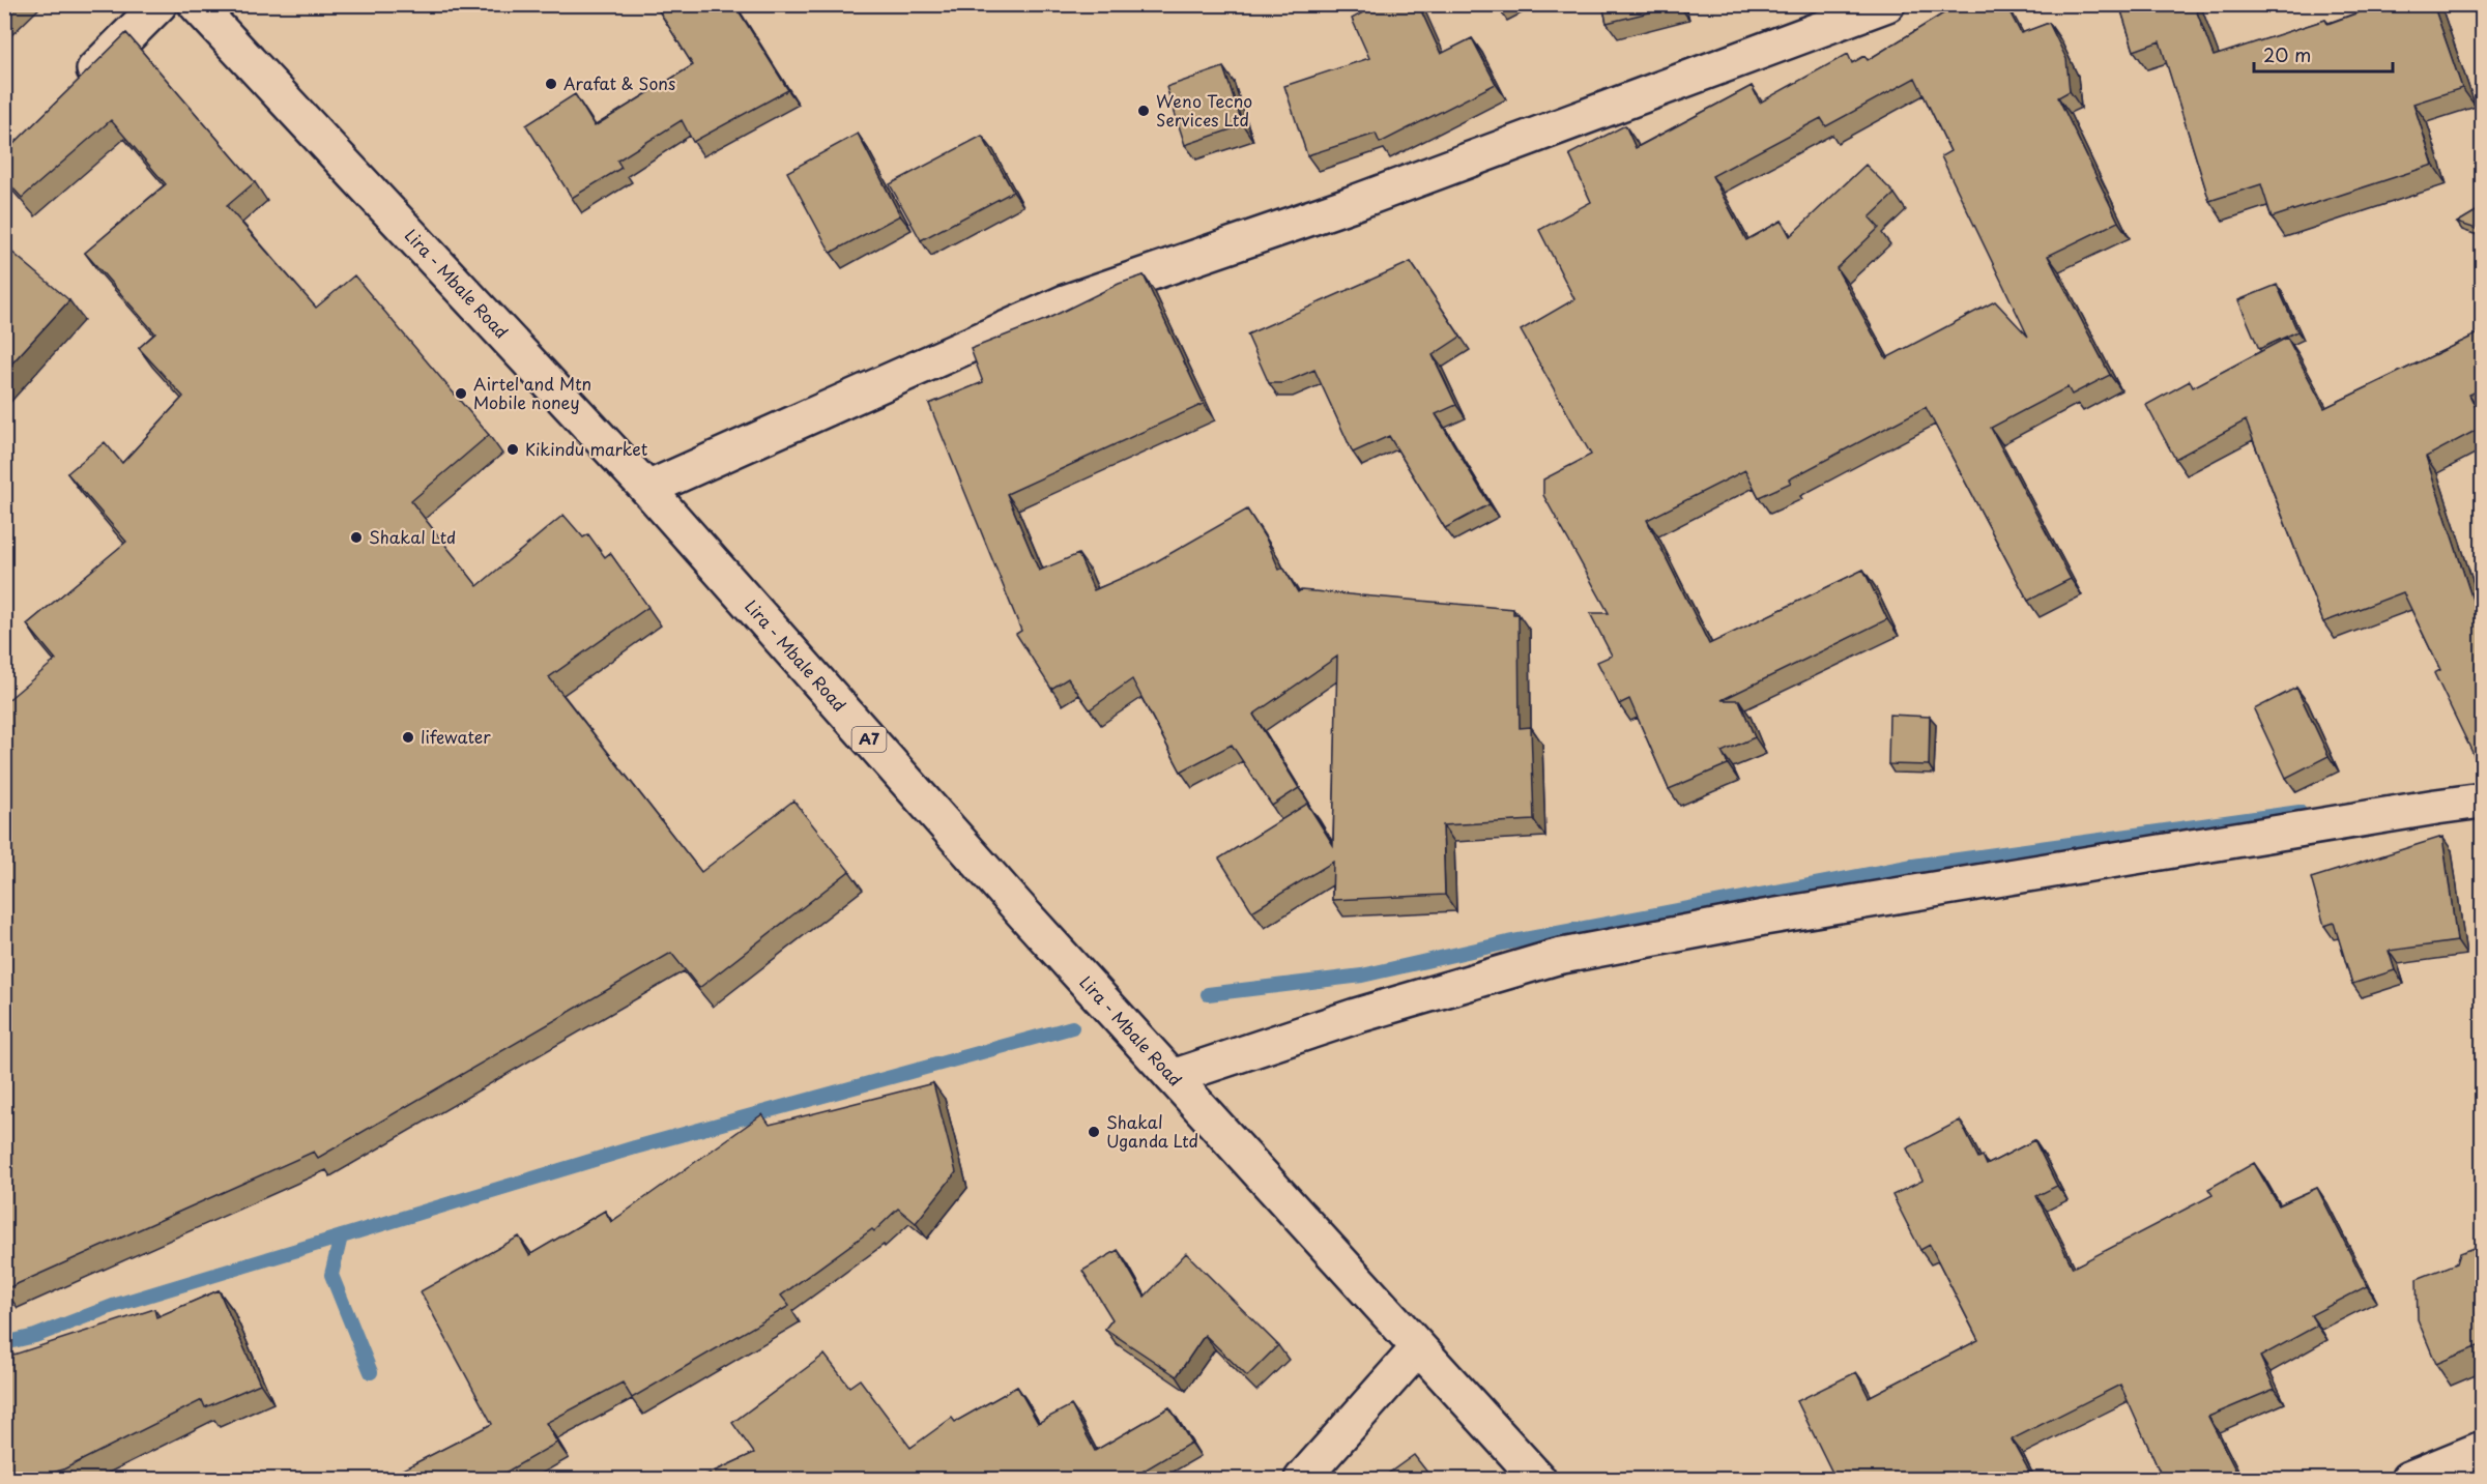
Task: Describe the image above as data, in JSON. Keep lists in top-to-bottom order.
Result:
{
  "streets": {
    "street": ["Lira - Mbale Road", "A7"]
  },
  "places": [
    "Arafat & Sons",
    "Weno Tecno Services Ltd",
    "Airtel and Mtn Mobile noney",
    "Kikindu market",
    "Shakal Ltd",
    "lifewater",
    "Shakal Uganda Ltd"
  ],
  "scale_bar": "20 m"
}
